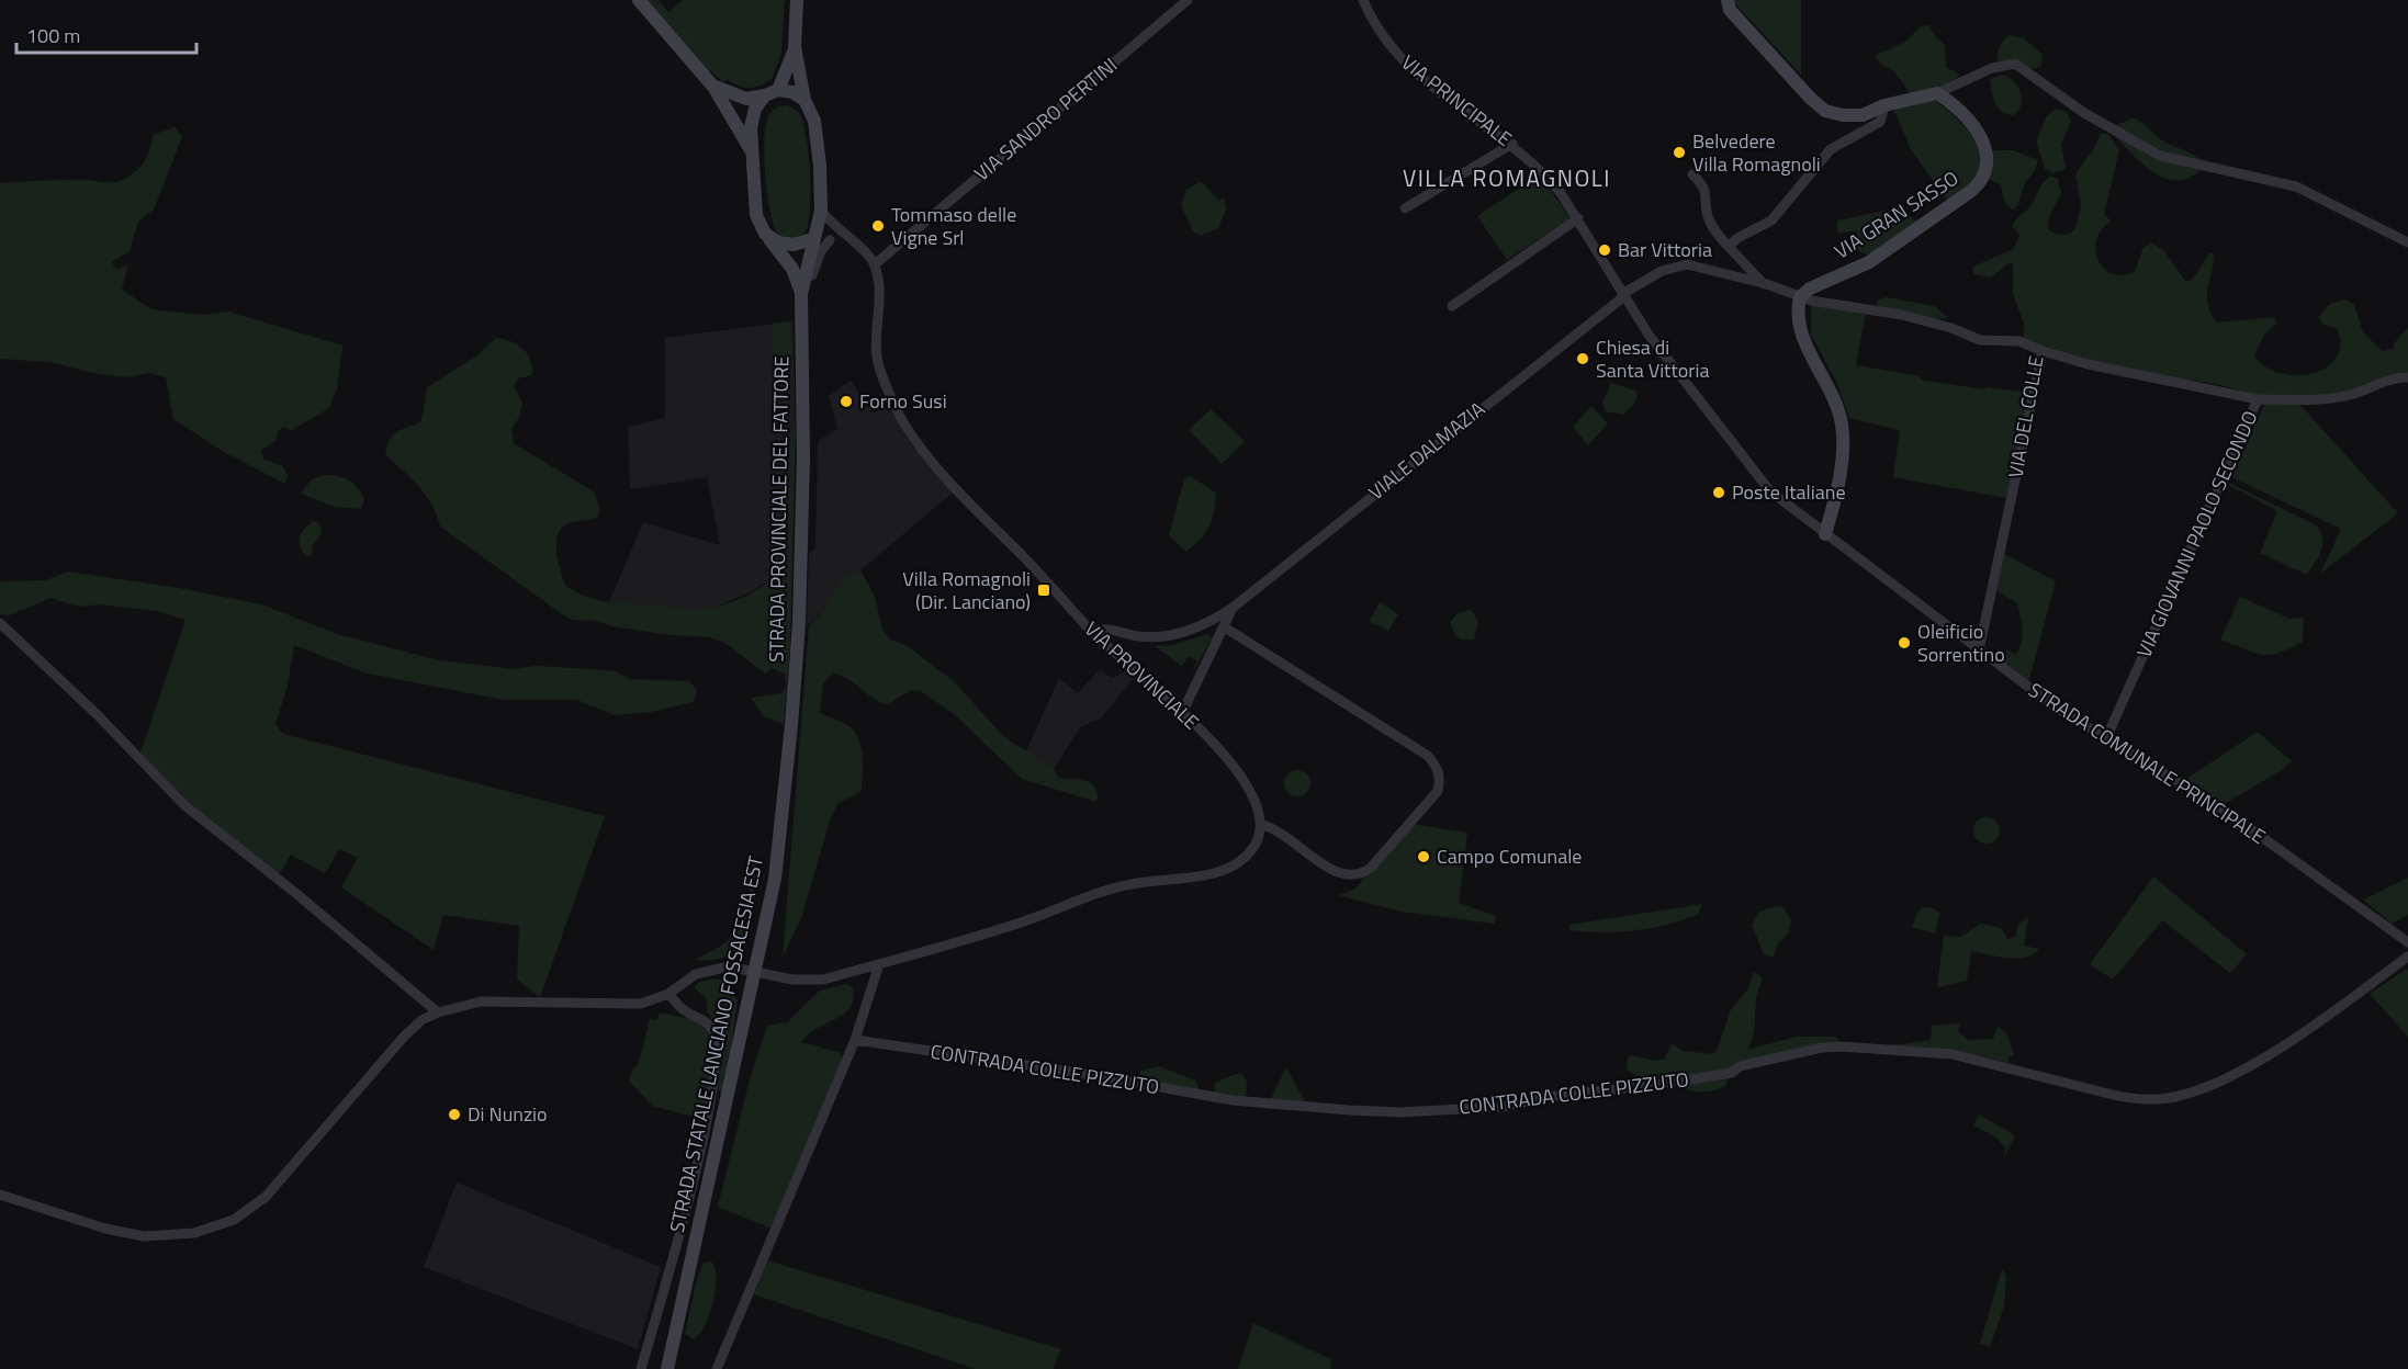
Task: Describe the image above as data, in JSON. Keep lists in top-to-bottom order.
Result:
{
  "streets": {
    "main road": ["VIA GRAN SASSO", "STRADA PROVINCIALE DEL FATTORE", "STRADA STATALE LANCIANO FOSSACESIA EST"],
    "street": [
      "VIA PRINCIPALE",
      "VIA SANDRO PERTINI",
      "VIA DEL COLLE",
      "VIALE DALMAZIA",
      "VIA GIOVANNI PAOLO SECONDO",
      "VIA PROVINCIALE",
      "STRADA COMUNALE PRINCIPALE",
      "CONTRADA COLLE PIZZUTO"
    ]
  },
  "crossings": [
    ["VIA PRINCIPALE", "VIALE DALMAZIA"],
    ["VIA PRINCIPALE", "STRADA COMUNALE PRINCIPALE"],
    ["VIA SANDRO PERTINI", "VIA PROVINCIALE"],
    ["VIA GRAN SASSO", "VIA DEL COLLE"],
    ["VIA DEL COLLE", "VIALE DALMAZIA"],
    ["VIA DEL COLLE", "STRADA COMUNALE PRINCIPALE"],
    ["VIALE DALMAZIA", "VIA PROVINCIALE"],
    ["VIALE DALMAZIA", "STRADA COMUNALE PRINCIPALE"],
    ["STRADA PROVINCIALE DEL FATTORE", "STRADA STATALE LANCIANO FOSSACESIA EST"],
    ["VIA GIOVANNI PAOLO SECONDO", "STRADA COMUNALE PRINCIPALE"]
  ],
  "districts": ["VILLA ROMAGNOLI"],
  "places": {
    "other": [
      "Belvedere Villa Romagnoli",
      "Tommaso delle Vigne Srl",
      "Bar Vittoria",
      "Chiesa di Santa Vittoria",
      "Forno Susi",
      "Poste Italiane",
      "Oleificio Sorrentino",
      "Campo Comunale",
      "Di Nunzio"
    ],
    "transit": ["Villa Romagnoli (Dir. Lanciano)"]
  },
  "scale_bar": "100 m"
}
